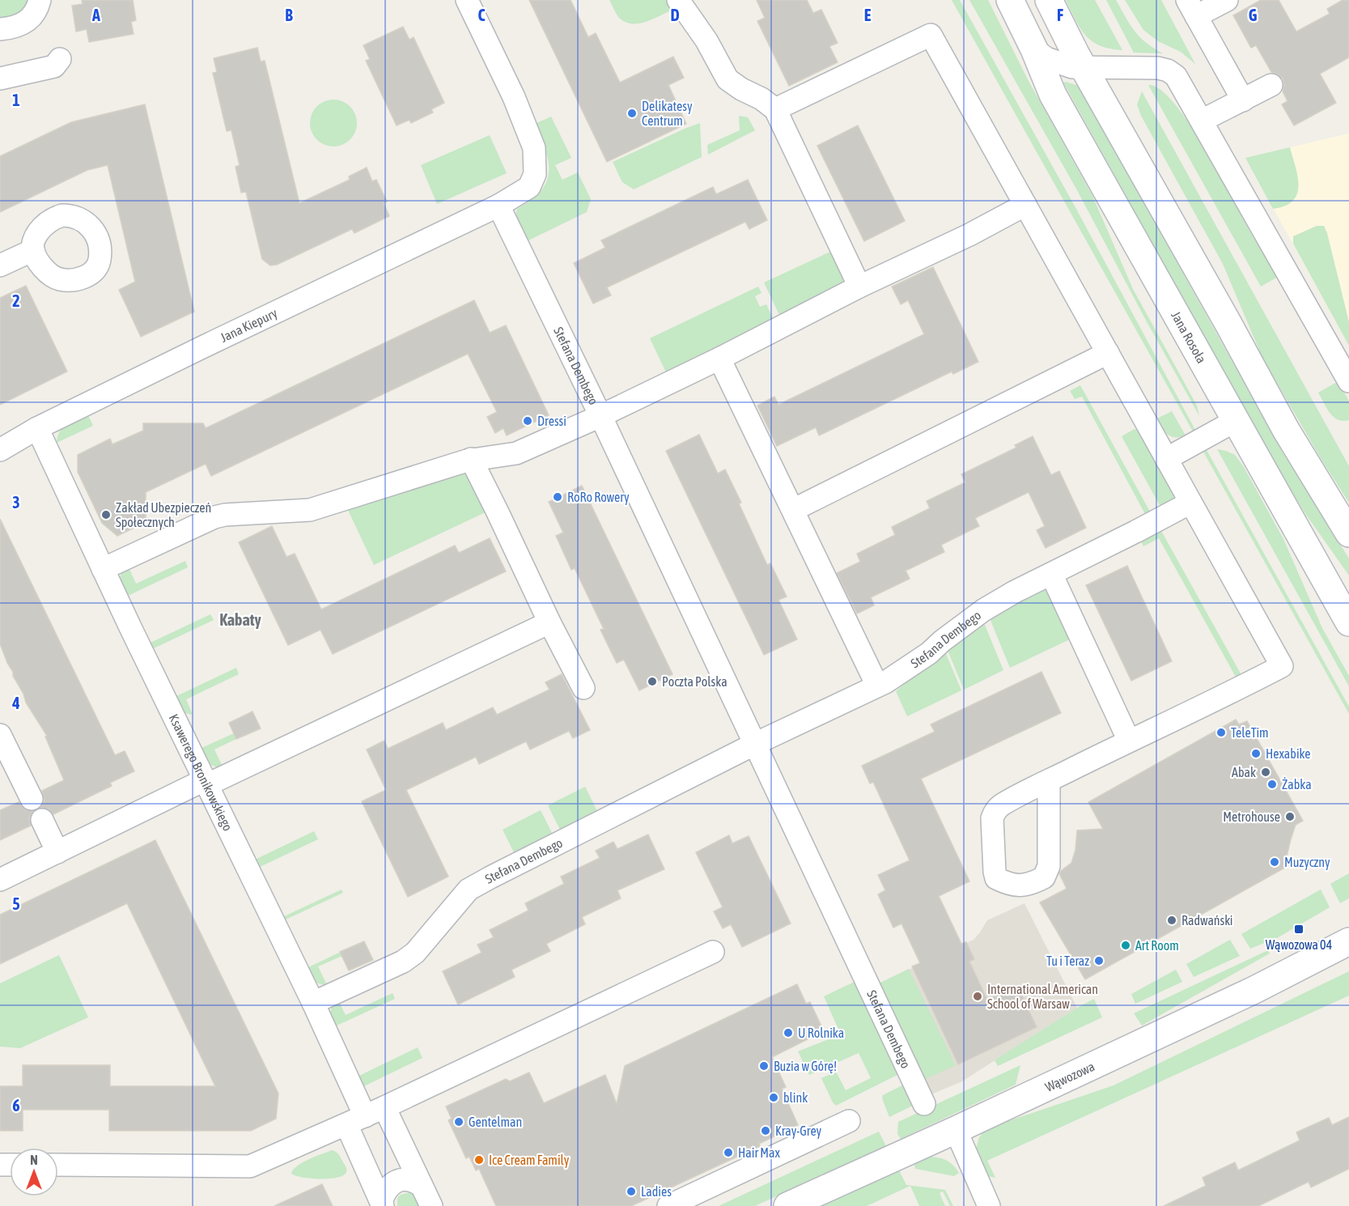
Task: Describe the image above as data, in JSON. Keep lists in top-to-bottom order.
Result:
{
  "streets": {
    "street": [
      "Jana Kiepury",
      "Jana Rosoła",
      "Stefana Dembego",
      "Ksawerego Bronikowskiego",
      "Wąwozowa"
    ]
  },
  "crossings": [
    ["Jana Kiepury", "Stefana Dembego"],
    ["Jana Kiepury", "Ksawerego Bronikowskiego"],
    ["Stefana Dembego", "Ksawerego Bronikowskiego"]
  ],
  "districts": ["Kabaty"],
  "places": {
    "other": [
      "Delikatesy Centrum",
      "Dressi",
      "RoRo Rowery",
      "Zakład Ubezpieczeń Społecznych",
      "Poczta Polska",
      "TeleTim",
      "Hexabike",
      "Abak",
      "Żabka",
      "Metrohouse",
      "Muzyczny",
      "Radwański",
      "Art Room",
      "Tu i Teraz",
      "International American School of Warsaw",
      "U Rolnika",
      "Buzia w Górę!",
      "blink",
      "Gentelman",
      "Kray-Grey",
      "Hair Max",
      "Ice Cream Family",
      "Ladies"
    ],
    "transit": ["Wąwozowa 04"]
  },
  "north": "top",
  "grid": {
    "columns": [
      "A",
      "B",
      "C",
      "D",
      "E",
      "F",
      "G"
    ],
    "rows": [
      "1",
      "2",
      "3",
      "4",
      "5",
      "6"
    ]
  }
}
